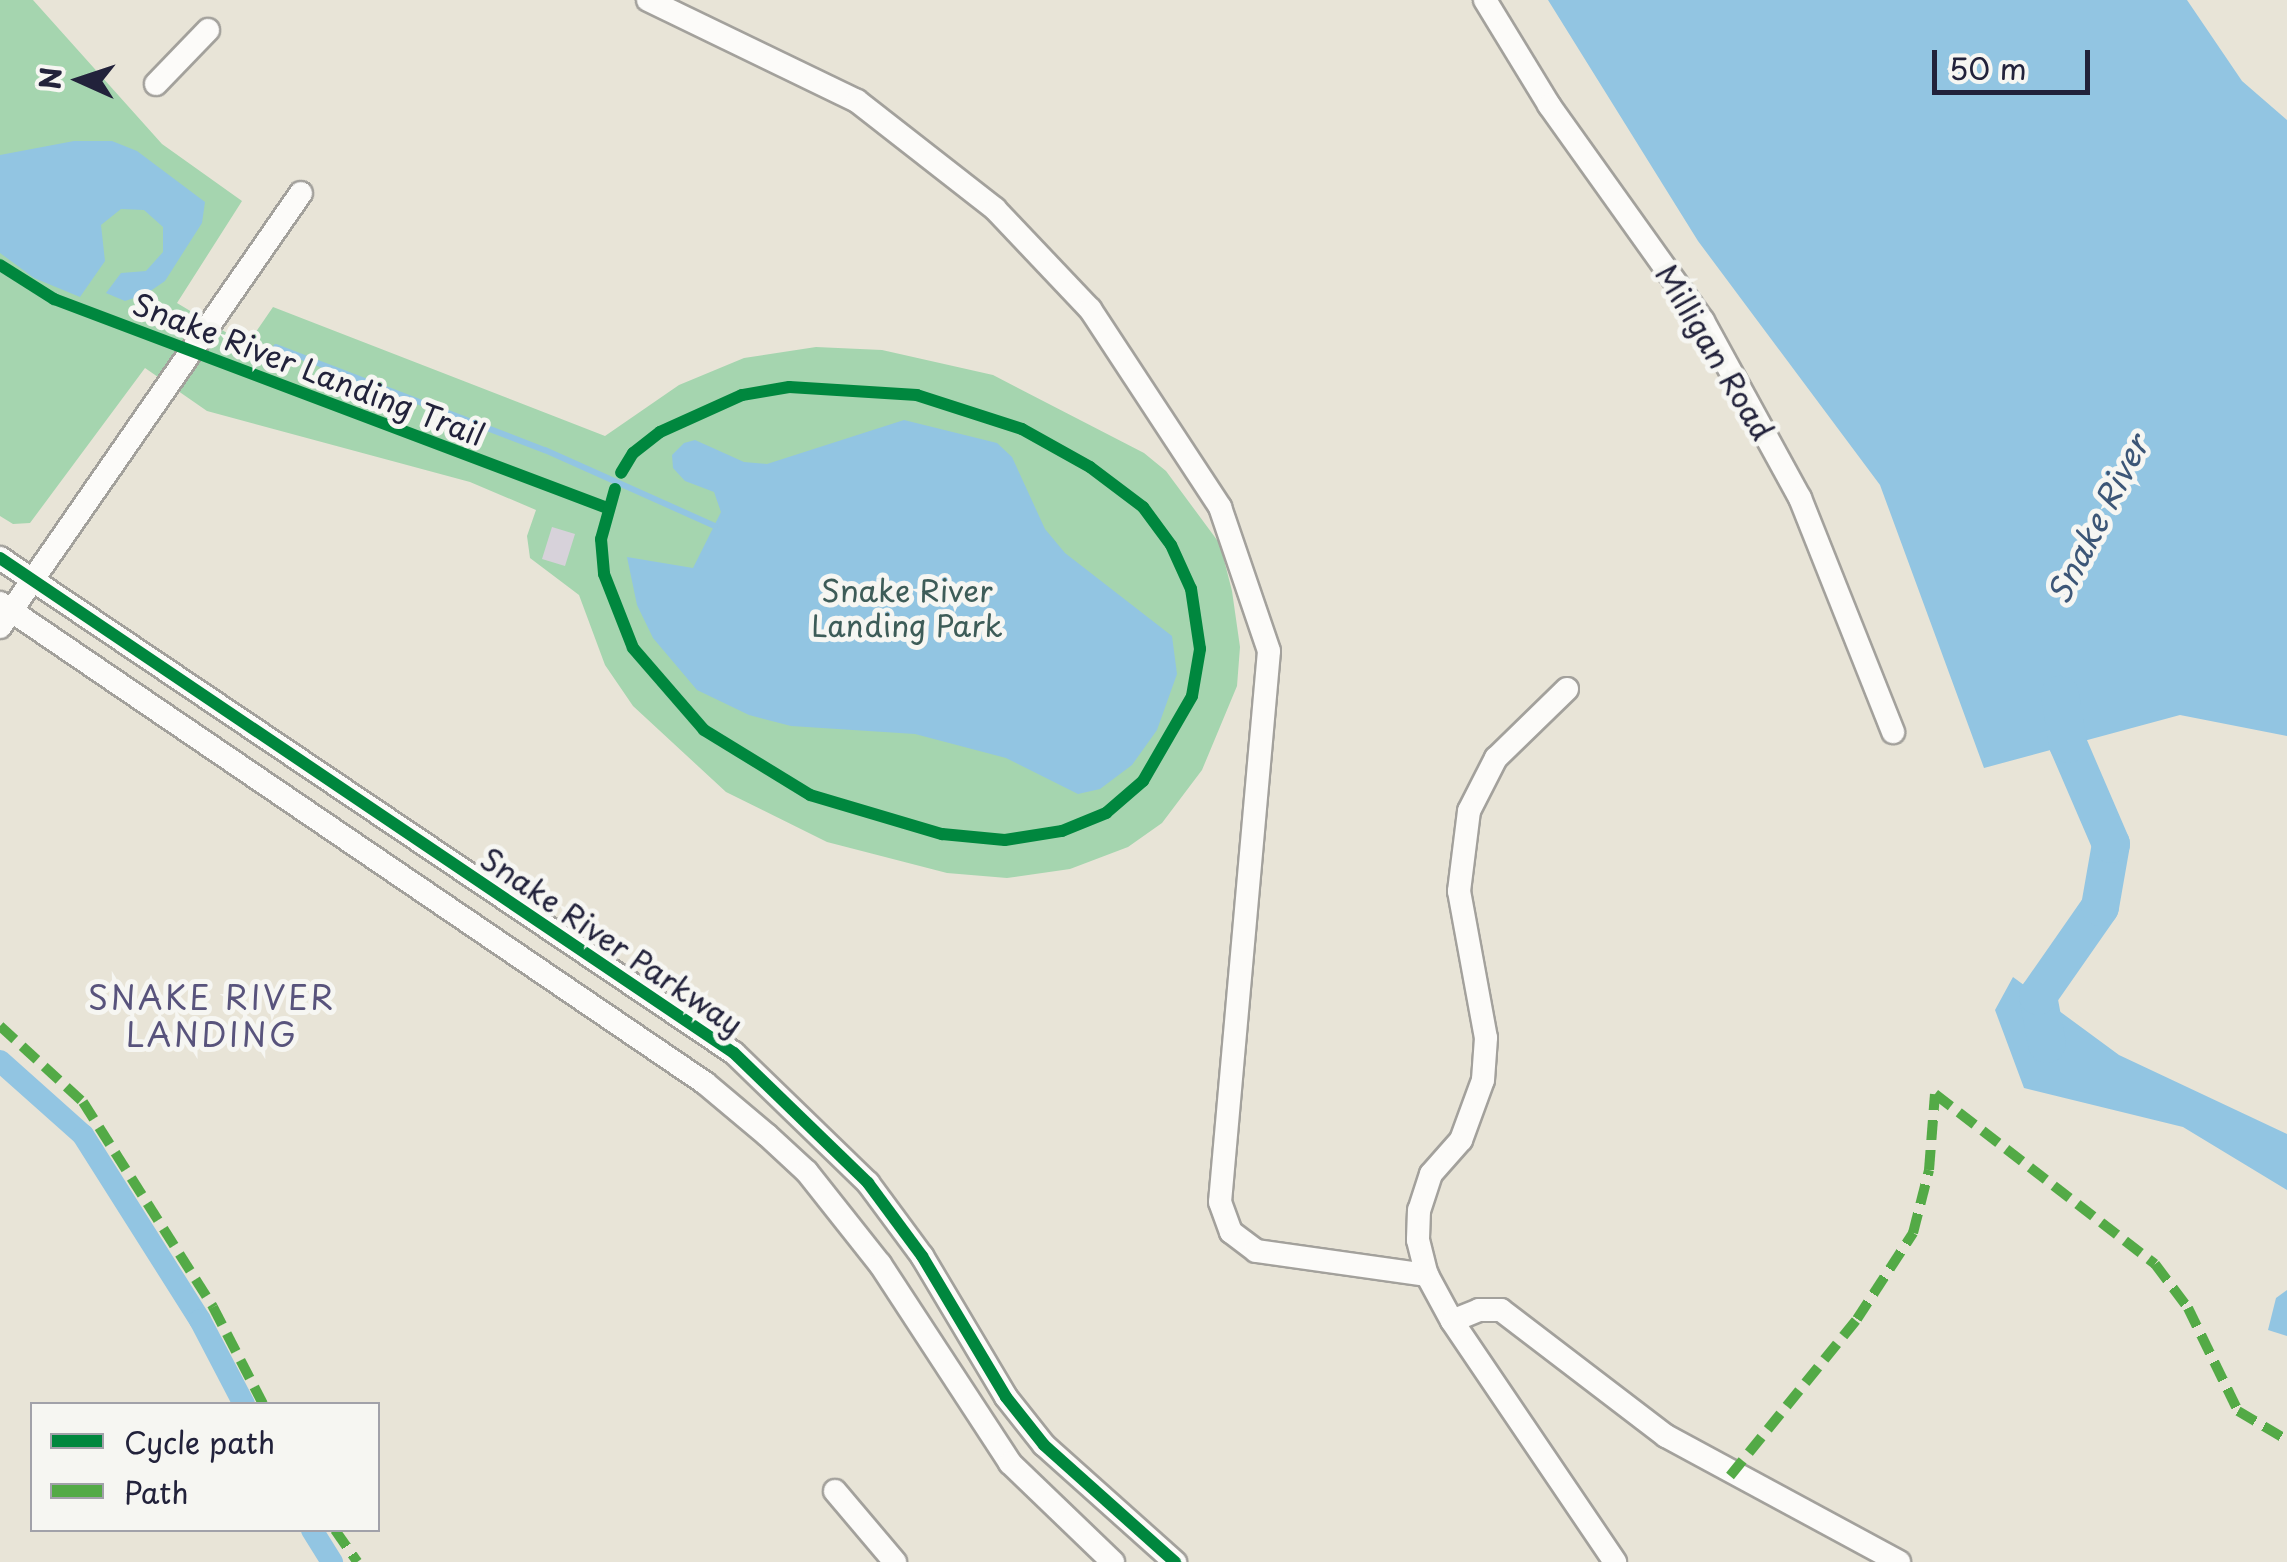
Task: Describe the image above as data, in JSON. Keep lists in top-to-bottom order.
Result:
{
  "streets": {
    "street": ["Milligan Road", "Snake River Parkway"],
    "cycle path": ["Snake River Landing Trail"]
  },
  "districts": ["SNAKE RIVER LANDING"],
  "water": ["Snake River"],
  "parks": ["Snake River Landing Park"],
  "legend": ["Cycle path", "Path"],
  "scale_bar": "50 m",
  "north": "left"
}
